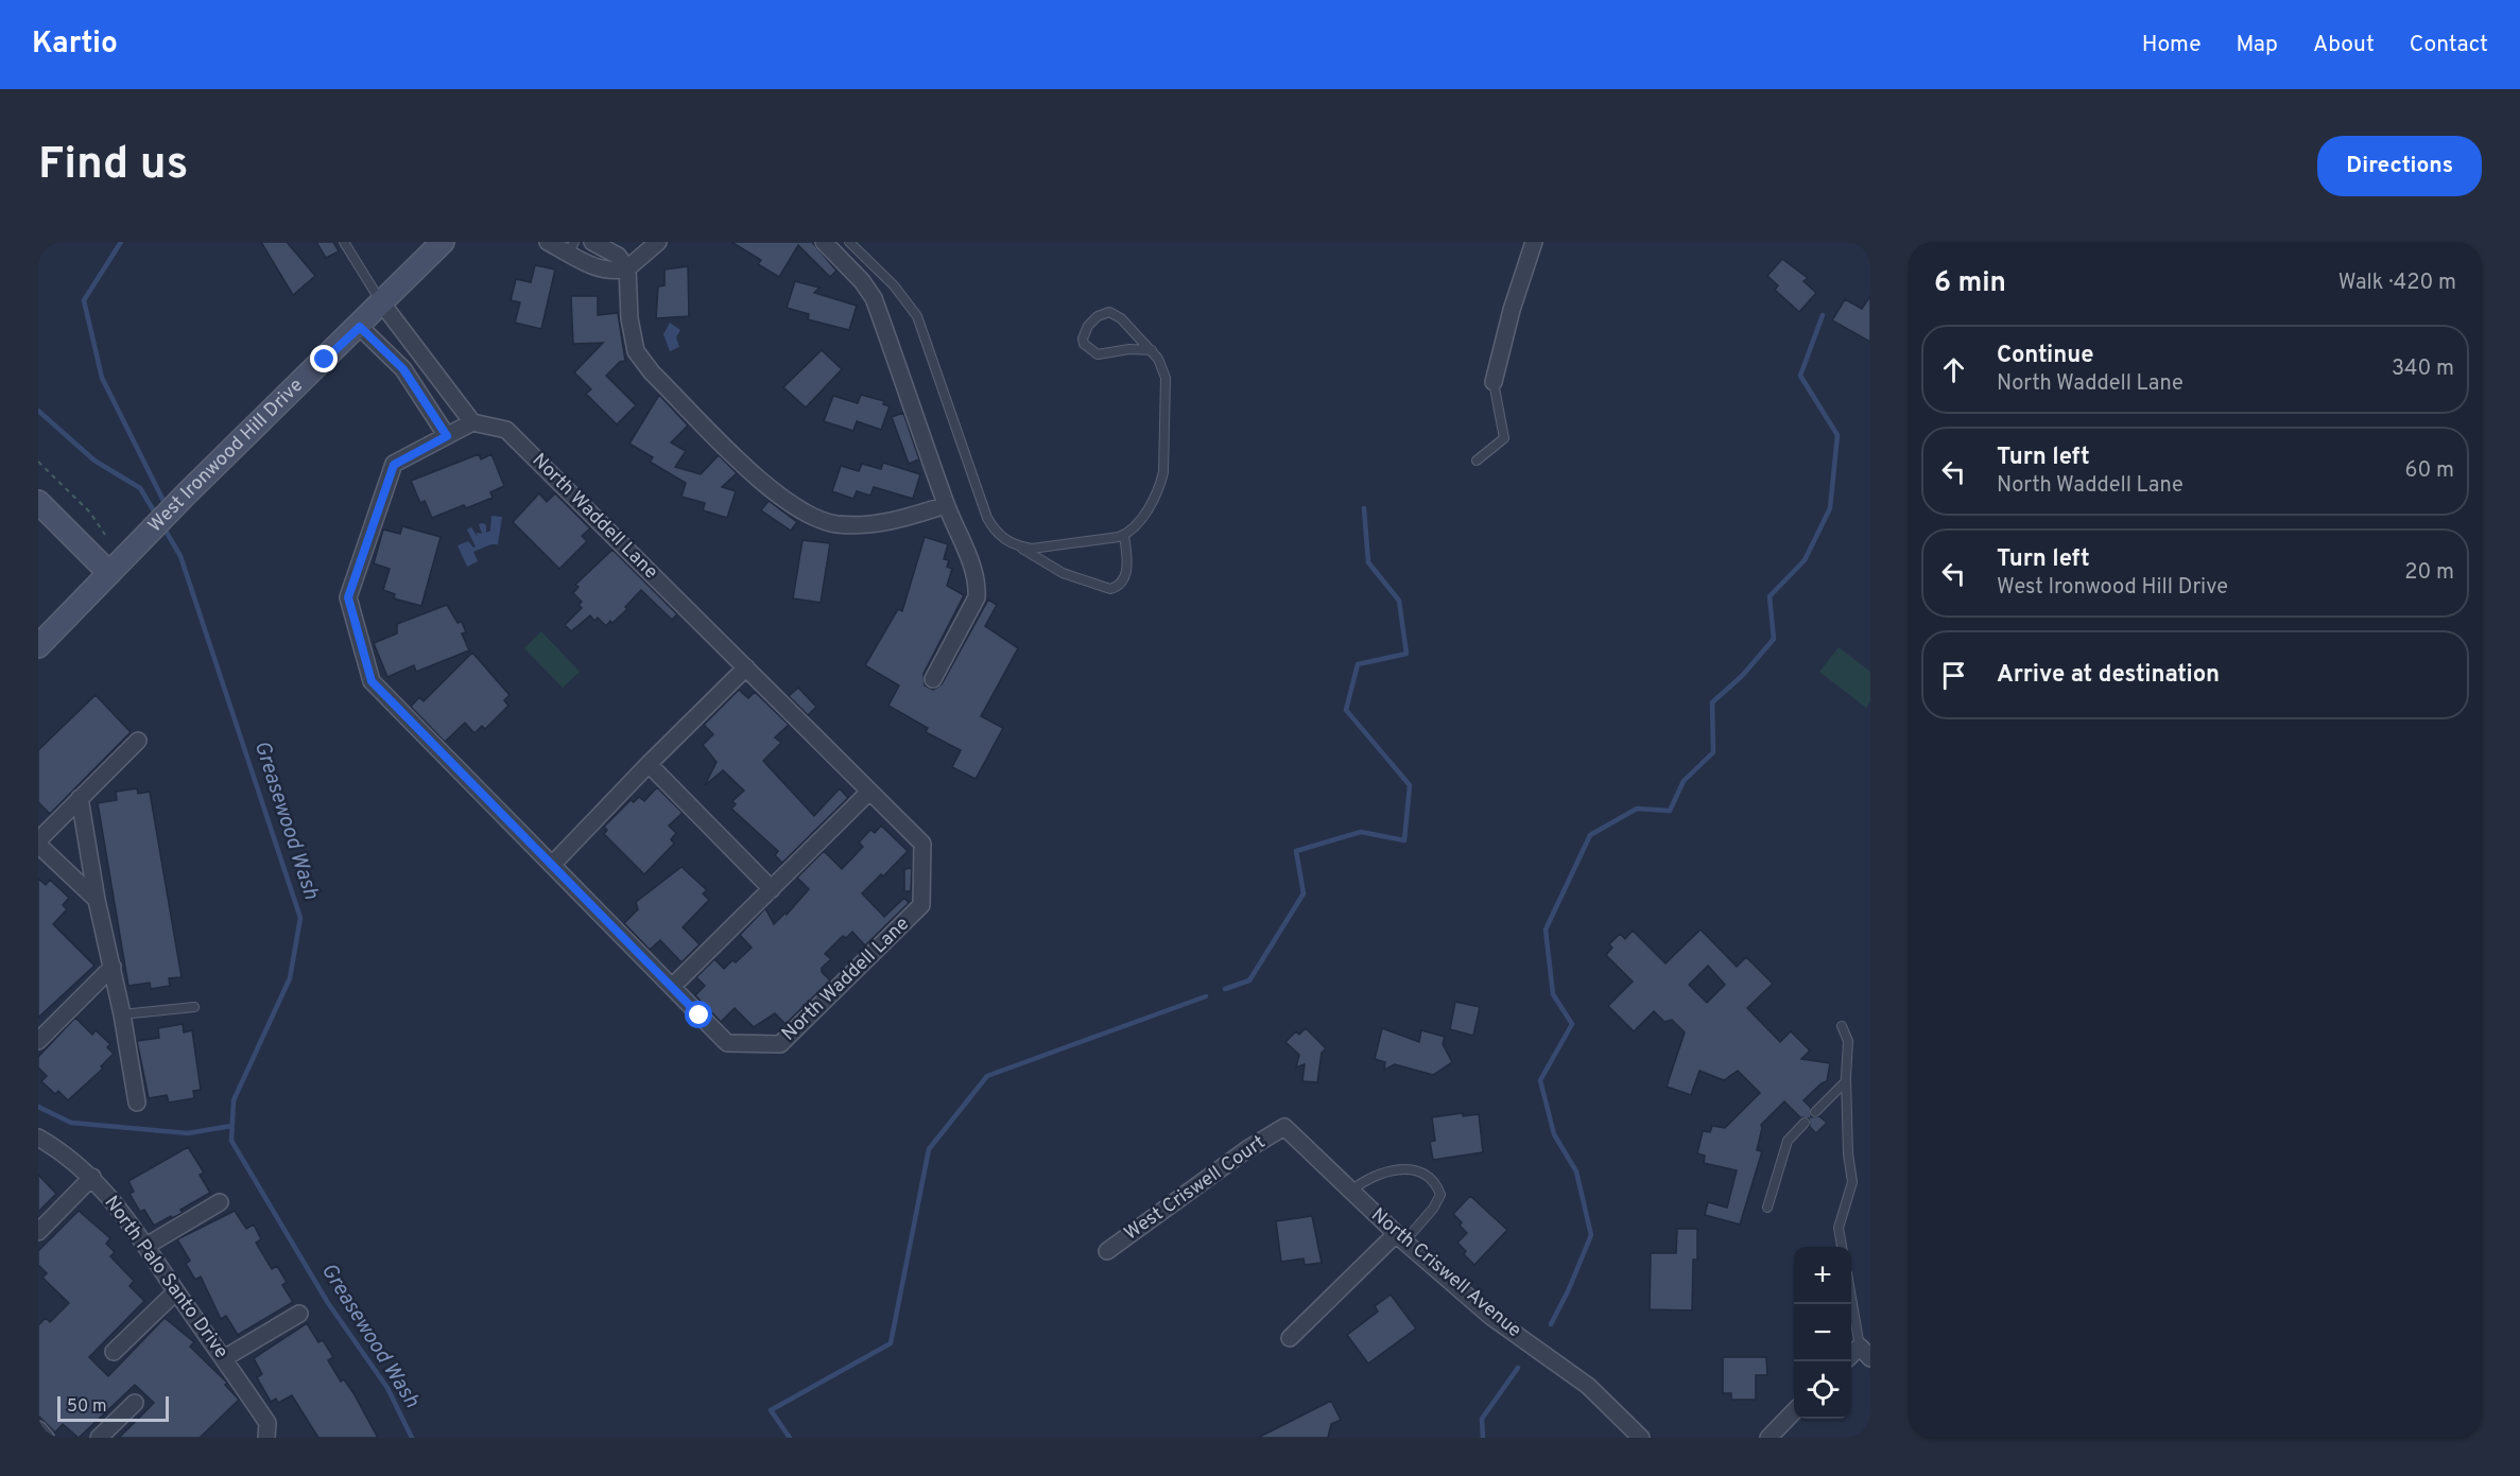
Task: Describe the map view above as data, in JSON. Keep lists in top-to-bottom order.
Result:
{
  "streets": {
    "street": [
      "West Ironwood Hill Drive",
      "North Waddell Lane",
      "West Criswell Court",
      "North Criswell Avenue",
      "North Palo Santo Drive"
    ]
  },
  "crossings": [
    ["West Criswell Court", "North Criswell Avenue"]
  ],
  "water": ["Greasewood Wash"],
  "scale_bar": "50 m",
  "page": {
    "header": "Kartio",
    "nav": [
      "Home",
      "Map",
      "About",
      "Contact"
    ],
    "buttons": "Directions",
    "title": "Find us",
    "heading": ["6 min", "Walk · 420 m"],
    "list": [
      ["Continue", "North Waddell Lane", "340 m"],
      ["Turn left", "North Waddell Lane", "60 m"],
      ["Turn left", "West Ironwood Hill Drive", "20 m"],
      "Arrive at destination"
    ],
    "map_buttons": ["+", "−"],
    "scale": "50 m"
  }
}
